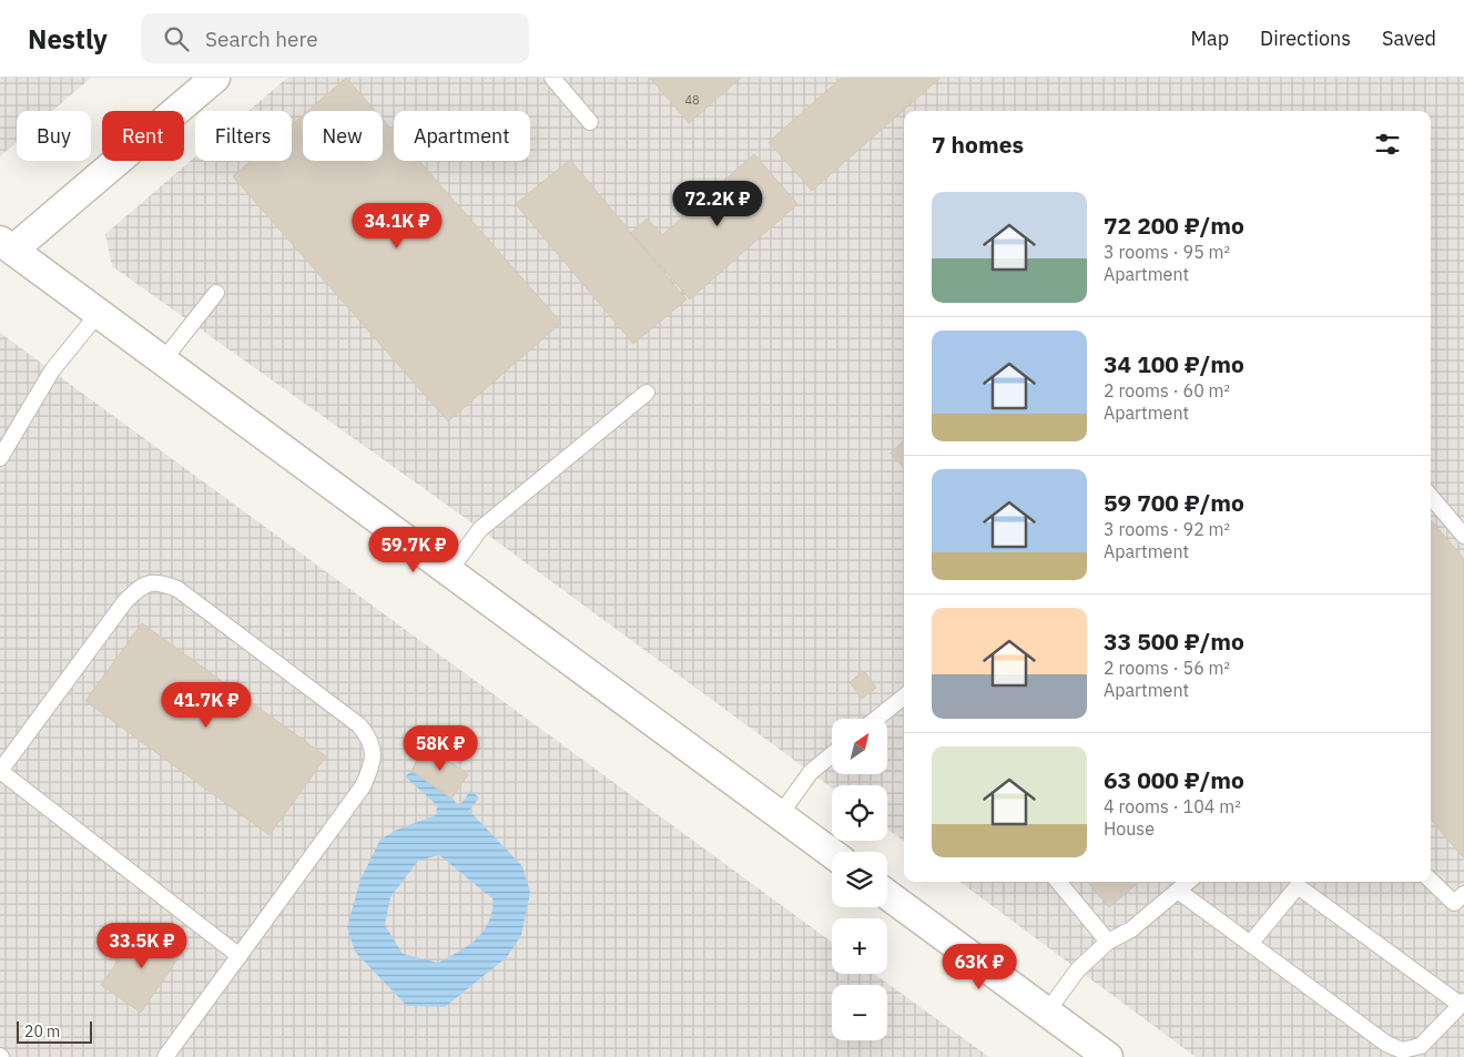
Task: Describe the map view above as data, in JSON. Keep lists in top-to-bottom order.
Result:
{
  "house_numbers": ["48"],
  "scale_bar": "20 m",
  "north": "top right",
  "page": {
    "header": "Nestly",
    "search": "Search here",
    "nav": ["Map", "Directions", "Saved"],
    "chip": [
      "Buy",
      "Rent",
      "Filters",
      "New",
      "Apartment"
    ],
    "heading": "7 homes",
    "list": [
      {
        "name": "72 200 ₽/mo",
        "note": "3 rooms · 95 m² · Apartment"
      },
      {
        "name": "34 100 ₽/mo",
        "note": "2 rooms · 60 m² · Apartment"
      },
      {
        "name": "59 700 ₽/mo",
        "note": "3 rooms · 92 m² · Apartment"
      },
      {
        "name": "33 500 ₽/mo",
        "note": "2 rooms · 56 m² · Apartment"
      },
      {
        "name": "63 000 ₽/mo",
        "note": "4 rooms · 104 m² · House"
      }
    ],
    "price": [
      "72.2K ₽",
      "34.1K ₽",
      "59.7K ₽",
      "41.7K ₽",
      "58K ₽",
      "33.5K ₽",
      "63K ₽"
    ],
    "map_buttons": ["+", "−"],
    "scale": "20 m"
  }
}
